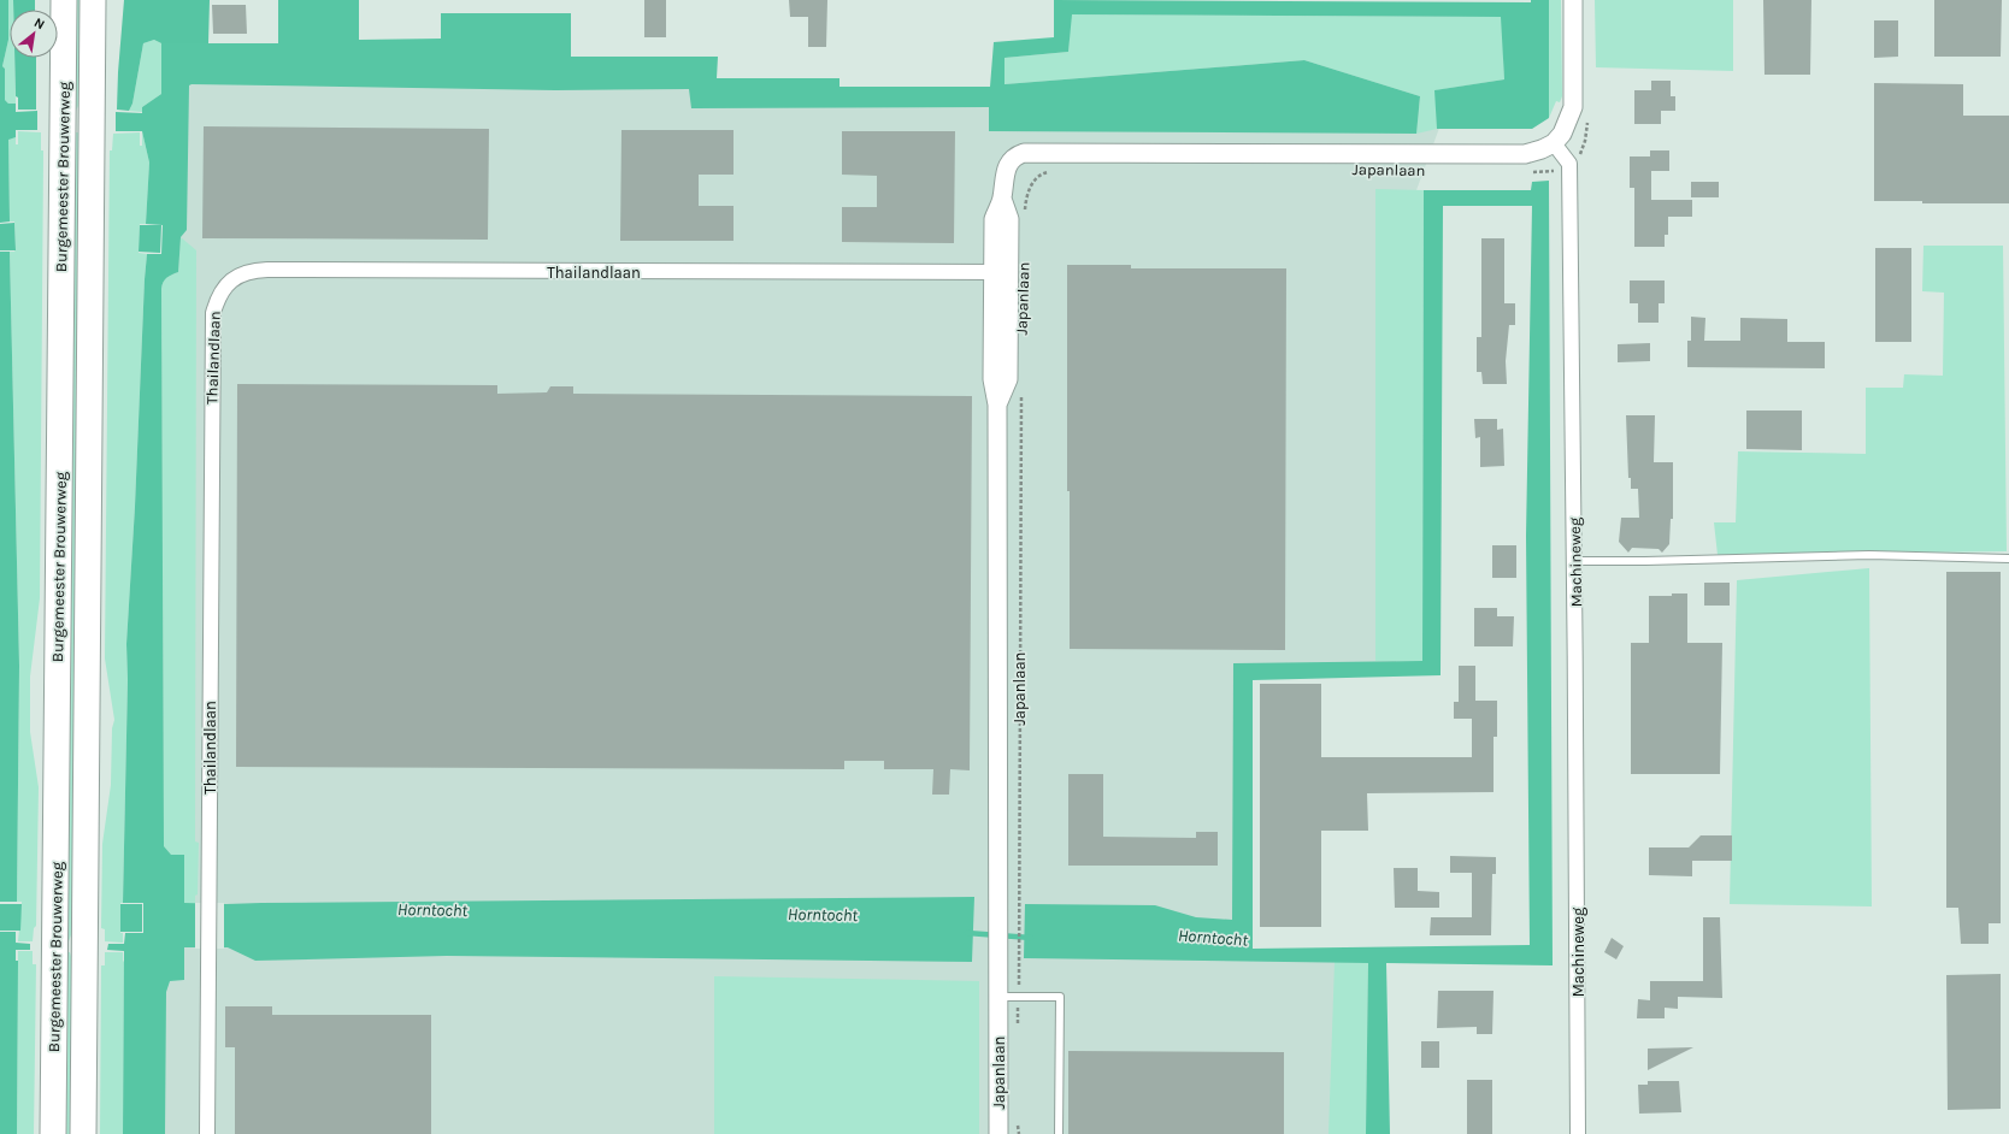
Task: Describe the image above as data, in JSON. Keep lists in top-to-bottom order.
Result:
{
  "streets": {
    "highway": ["Burgemeester Brouwerweg"],
    "street": ["Japanlaan", "Thailandlaan", "Machineweg"]
  },
  "crossings": [
    ["Japanlaan", "Thailandlaan"]
  ],
  "water": ["Horntocht"],
  "north": "top right"
}
